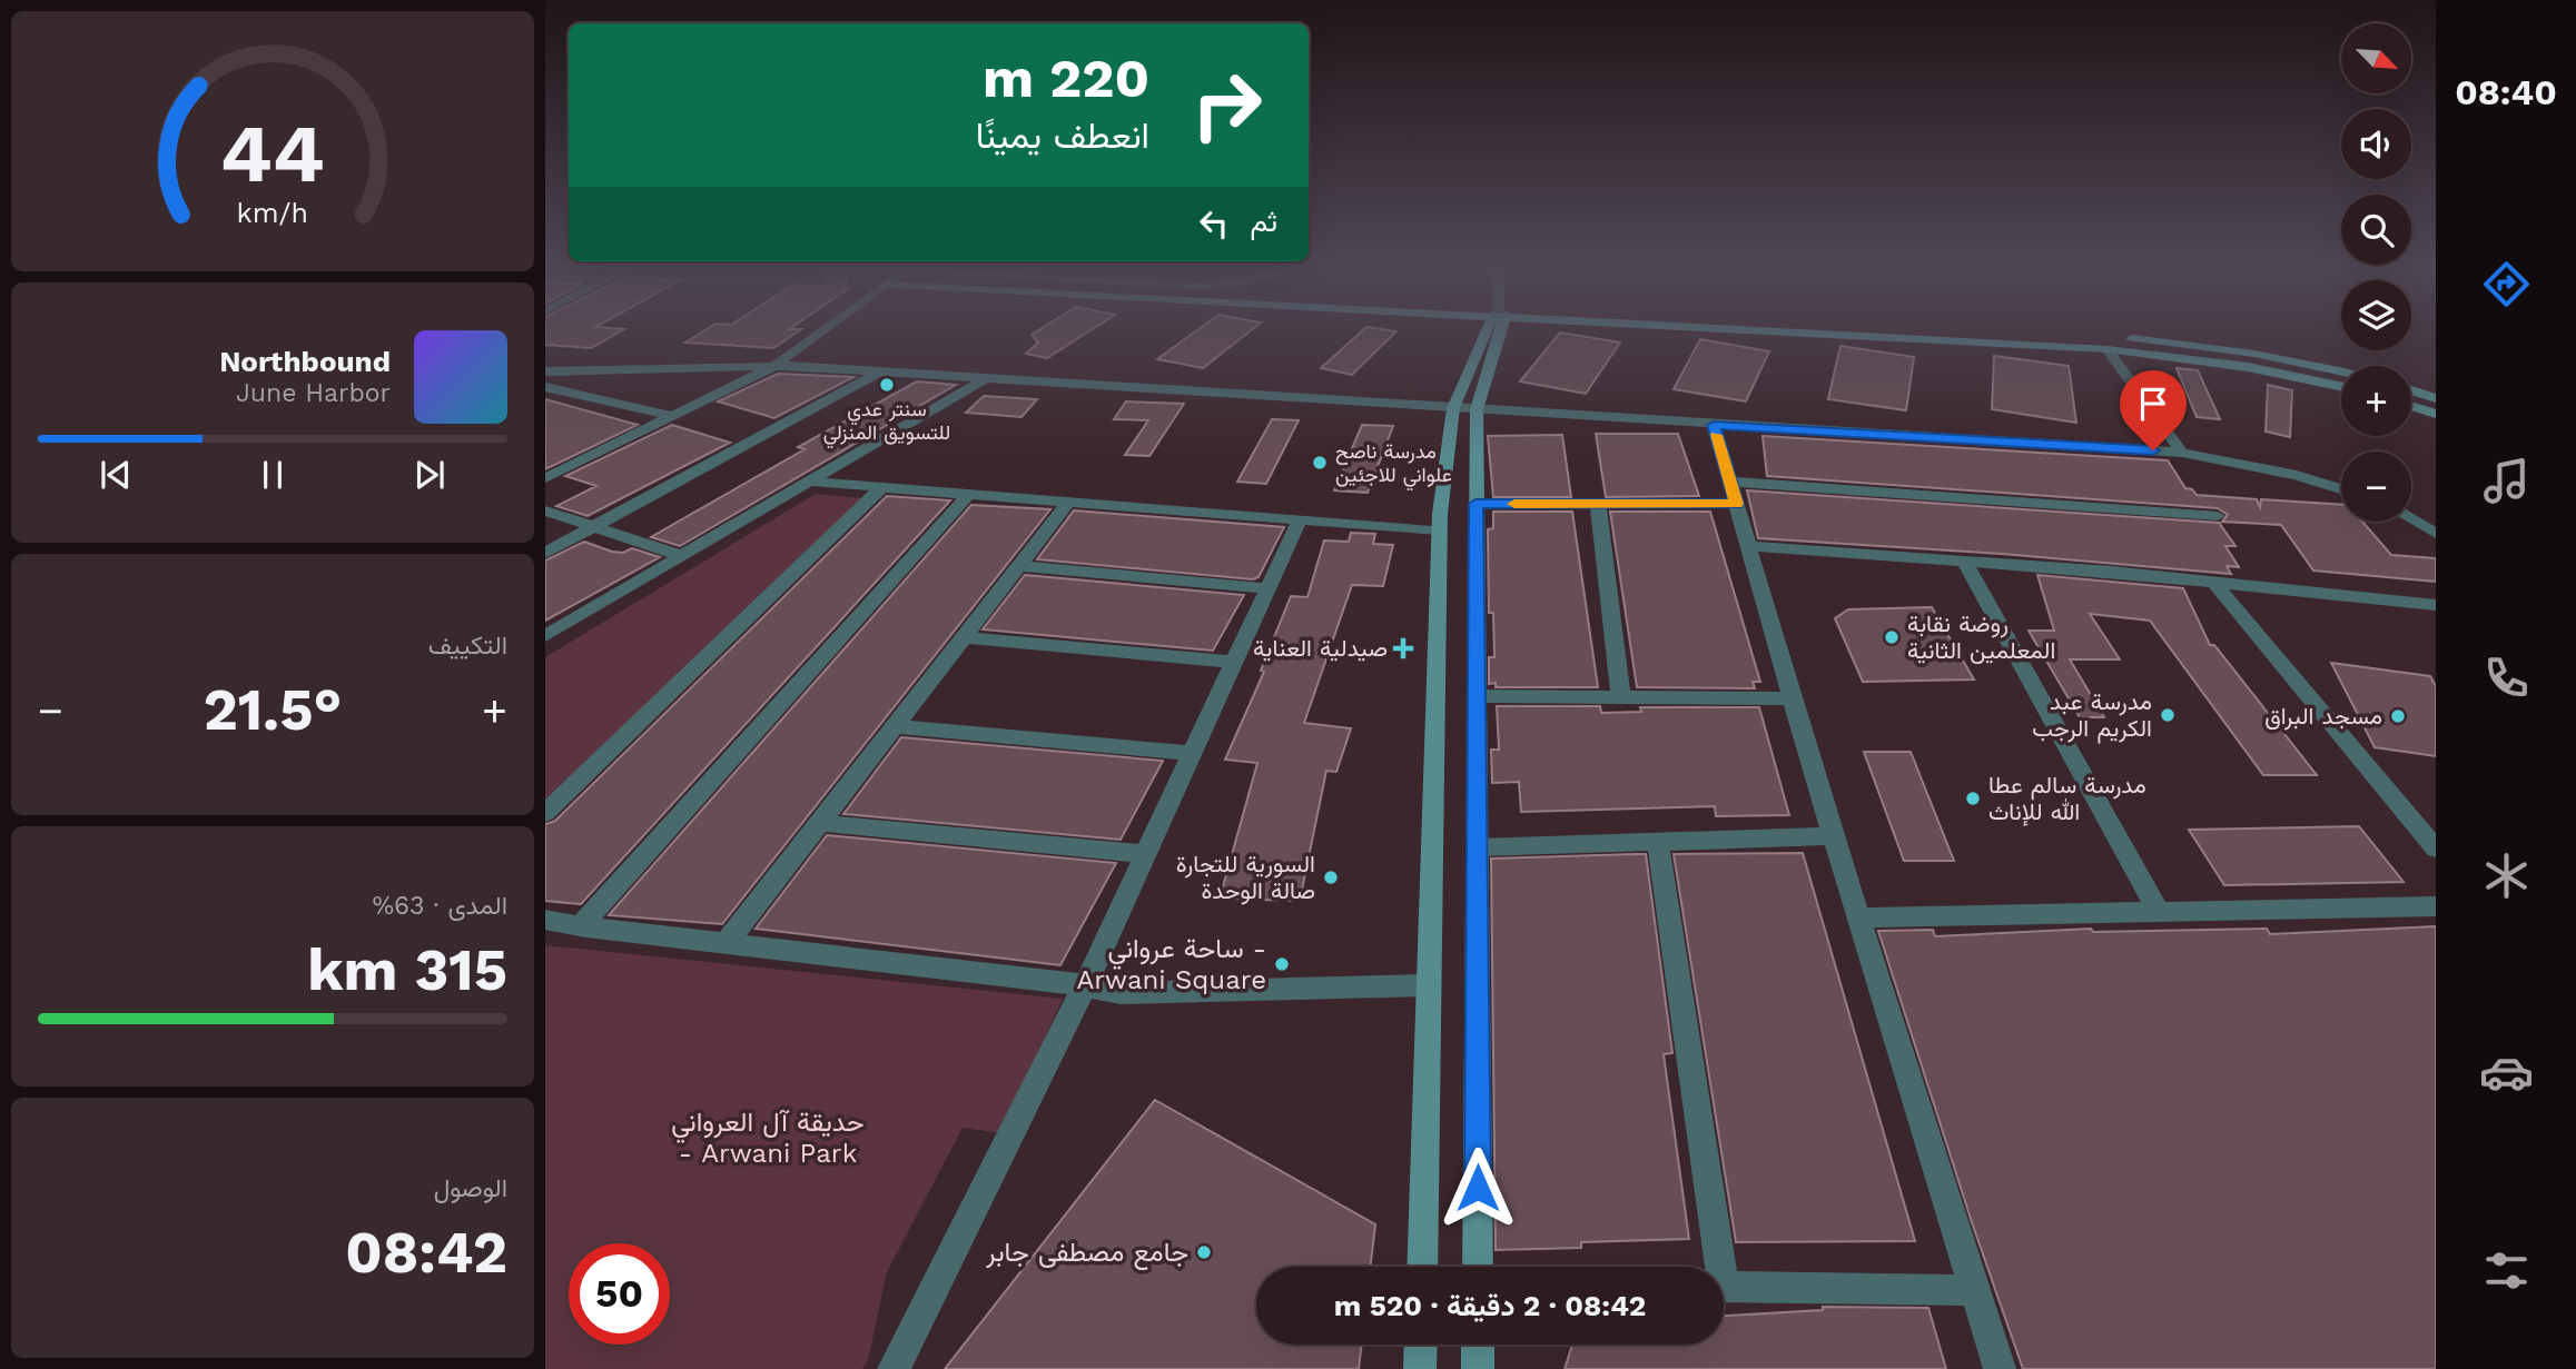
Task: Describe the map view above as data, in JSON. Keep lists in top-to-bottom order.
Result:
{
  "parks": ["حديقة آل العرواني - Arwani Park"],
  "places": {
    "other": [
      "سنتر عدي للتسويق المنزلي",
      "مدرسة ناصح علواني للاجئين",
      "روضة نقابة المعلمين الثانية",
      "مدرسة عبد الكريم الرجب",
      "مسجد البراق",
      "مدرسة سالم عطا الله للإناث",
      "السورية للتجارة صالة الوحدة",
      "ساحة عرواني - Arwani Square",
      "جامع مصطفى جابر"
    ],
    "health": ["صيدلية العناية"]
  },
  "north": "bottom right",
  "page": {
    "tabs": "08:40",
    "map_buttons": ["+", "−"],
    "turn": ["220 m", "انعطف يمينًا"],
    "then": "ثم",
    "song": ["Northbound", "June Harbor"],
    "tile": [
      "التكييف",
      ["المدى · 63%", "315 km"],
      ["الوصول", "08:42"]
    ],
    "heat": ["−", "21.5°", "+"],
    "limit": "50",
    "trip": "08:42 · 2 دقيقة · 520 m",
    "gauge": ["44", "km/h"]
  }
}
